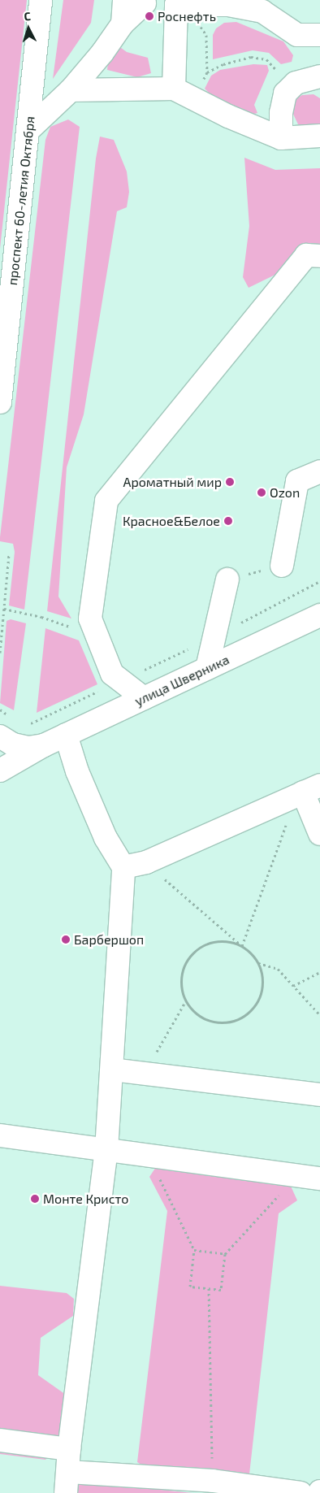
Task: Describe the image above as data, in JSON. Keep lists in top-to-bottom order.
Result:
{
  "streets": {
    "street": ["проспект 60-летия Октября", "улица Шверника"]
  },
  "places": [
    "Роснефть",
    "Ароматный мир",
    "Ozon",
    "Красное&Белое",
    "Барбершоп",
    "Монте Кристо"
  ],
  "north": "top"
}
